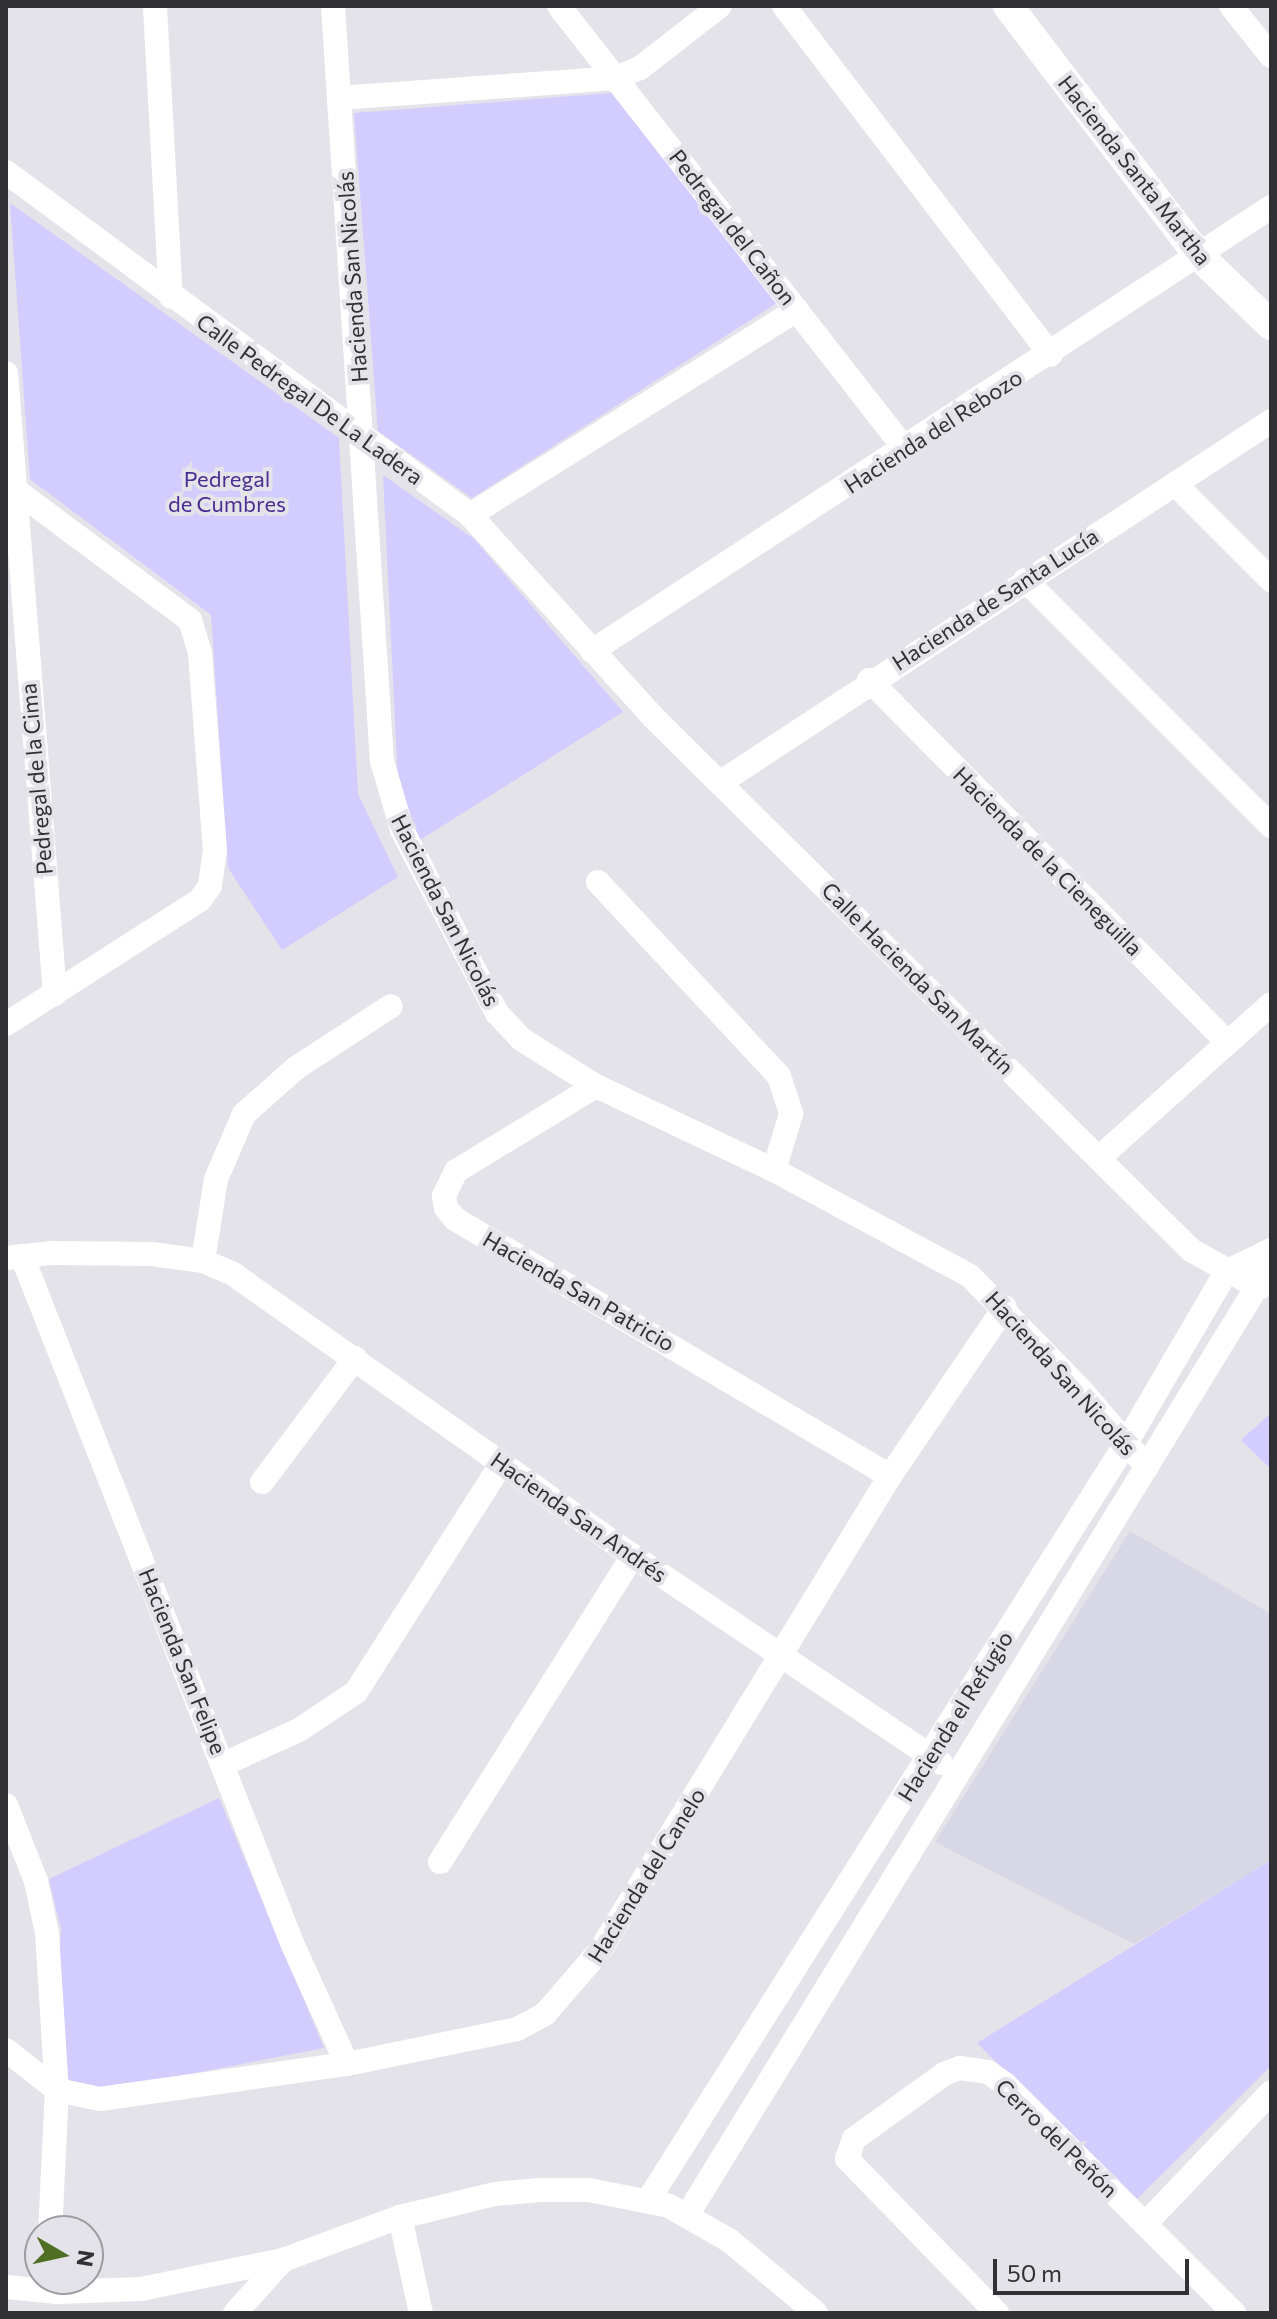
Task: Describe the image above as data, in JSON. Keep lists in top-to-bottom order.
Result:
{
  "streets": {
    "street": [
      "Hacienda Santa Martha",
      "Pedregal del Cañon",
      "Hacienda San Nicolás",
      "Calle Pedregal De La Ladera",
      "Hacienda del Rebozo",
      "Hacienda de Santa Lucía",
      "Pedregal de la Cima",
      "Hacienda de la Cieneguilla",
      "Calle Hacienda San Martín",
      "Hacienda San Patricio",
      "Hacienda San Andrés",
      "Hacienda San Felipe",
      "Hacienda el Refugio",
      "Hacienda del Canelo",
      "Cerro del Peñón"
    ]
  },
  "crossings": [
    ["Hacienda Santa Martha", "Hacienda del Rebozo"],
    ["Pedregal del Cañon", "Hacienda del Rebozo"],
    ["Hacienda San Nicolás", "Calle Pedregal De La Ladera"],
    ["Hacienda San Nicolás", "Hacienda San Patricio"],
    ["Hacienda San Nicolás", "Hacienda el Refugio"],
    ["Hacienda San Nicolás", "Hacienda del Canelo"],
    ["Calle Pedregal De La Ladera", "Hacienda del Rebozo"],
    ["Calle Pedregal De La Ladera", "Calle Hacienda San Martín"],
    ["Hacienda del Rebozo", "Calle Hacienda San Martín"],
    ["Hacienda de Santa Lucía", "Hacienda de la Cieneguilla"],
    ["Hacienda de Santa Lucía", "Calle Hacienda San Martín"],
    ["Calle Hacienda San Martín", "Hacienda el Refugio"],
    ["Hacienda San Patricio", "Hacienda del Canelo"],
    ["Hacienda San Andrés", "Hacienda San Felipe"],
    ["Hacienda San Andrés", "Hacienda el Refugio"],
    ["Hacienda San Andrés", "Hacienda del Canelo"],
    ["Hacienda San Felipe", "Hacienda del Canelo"]
  ],
  "parks": ["Pedregal de Cumbres"],
  "scale_bar": "50 m",
  "north": "right"
}
